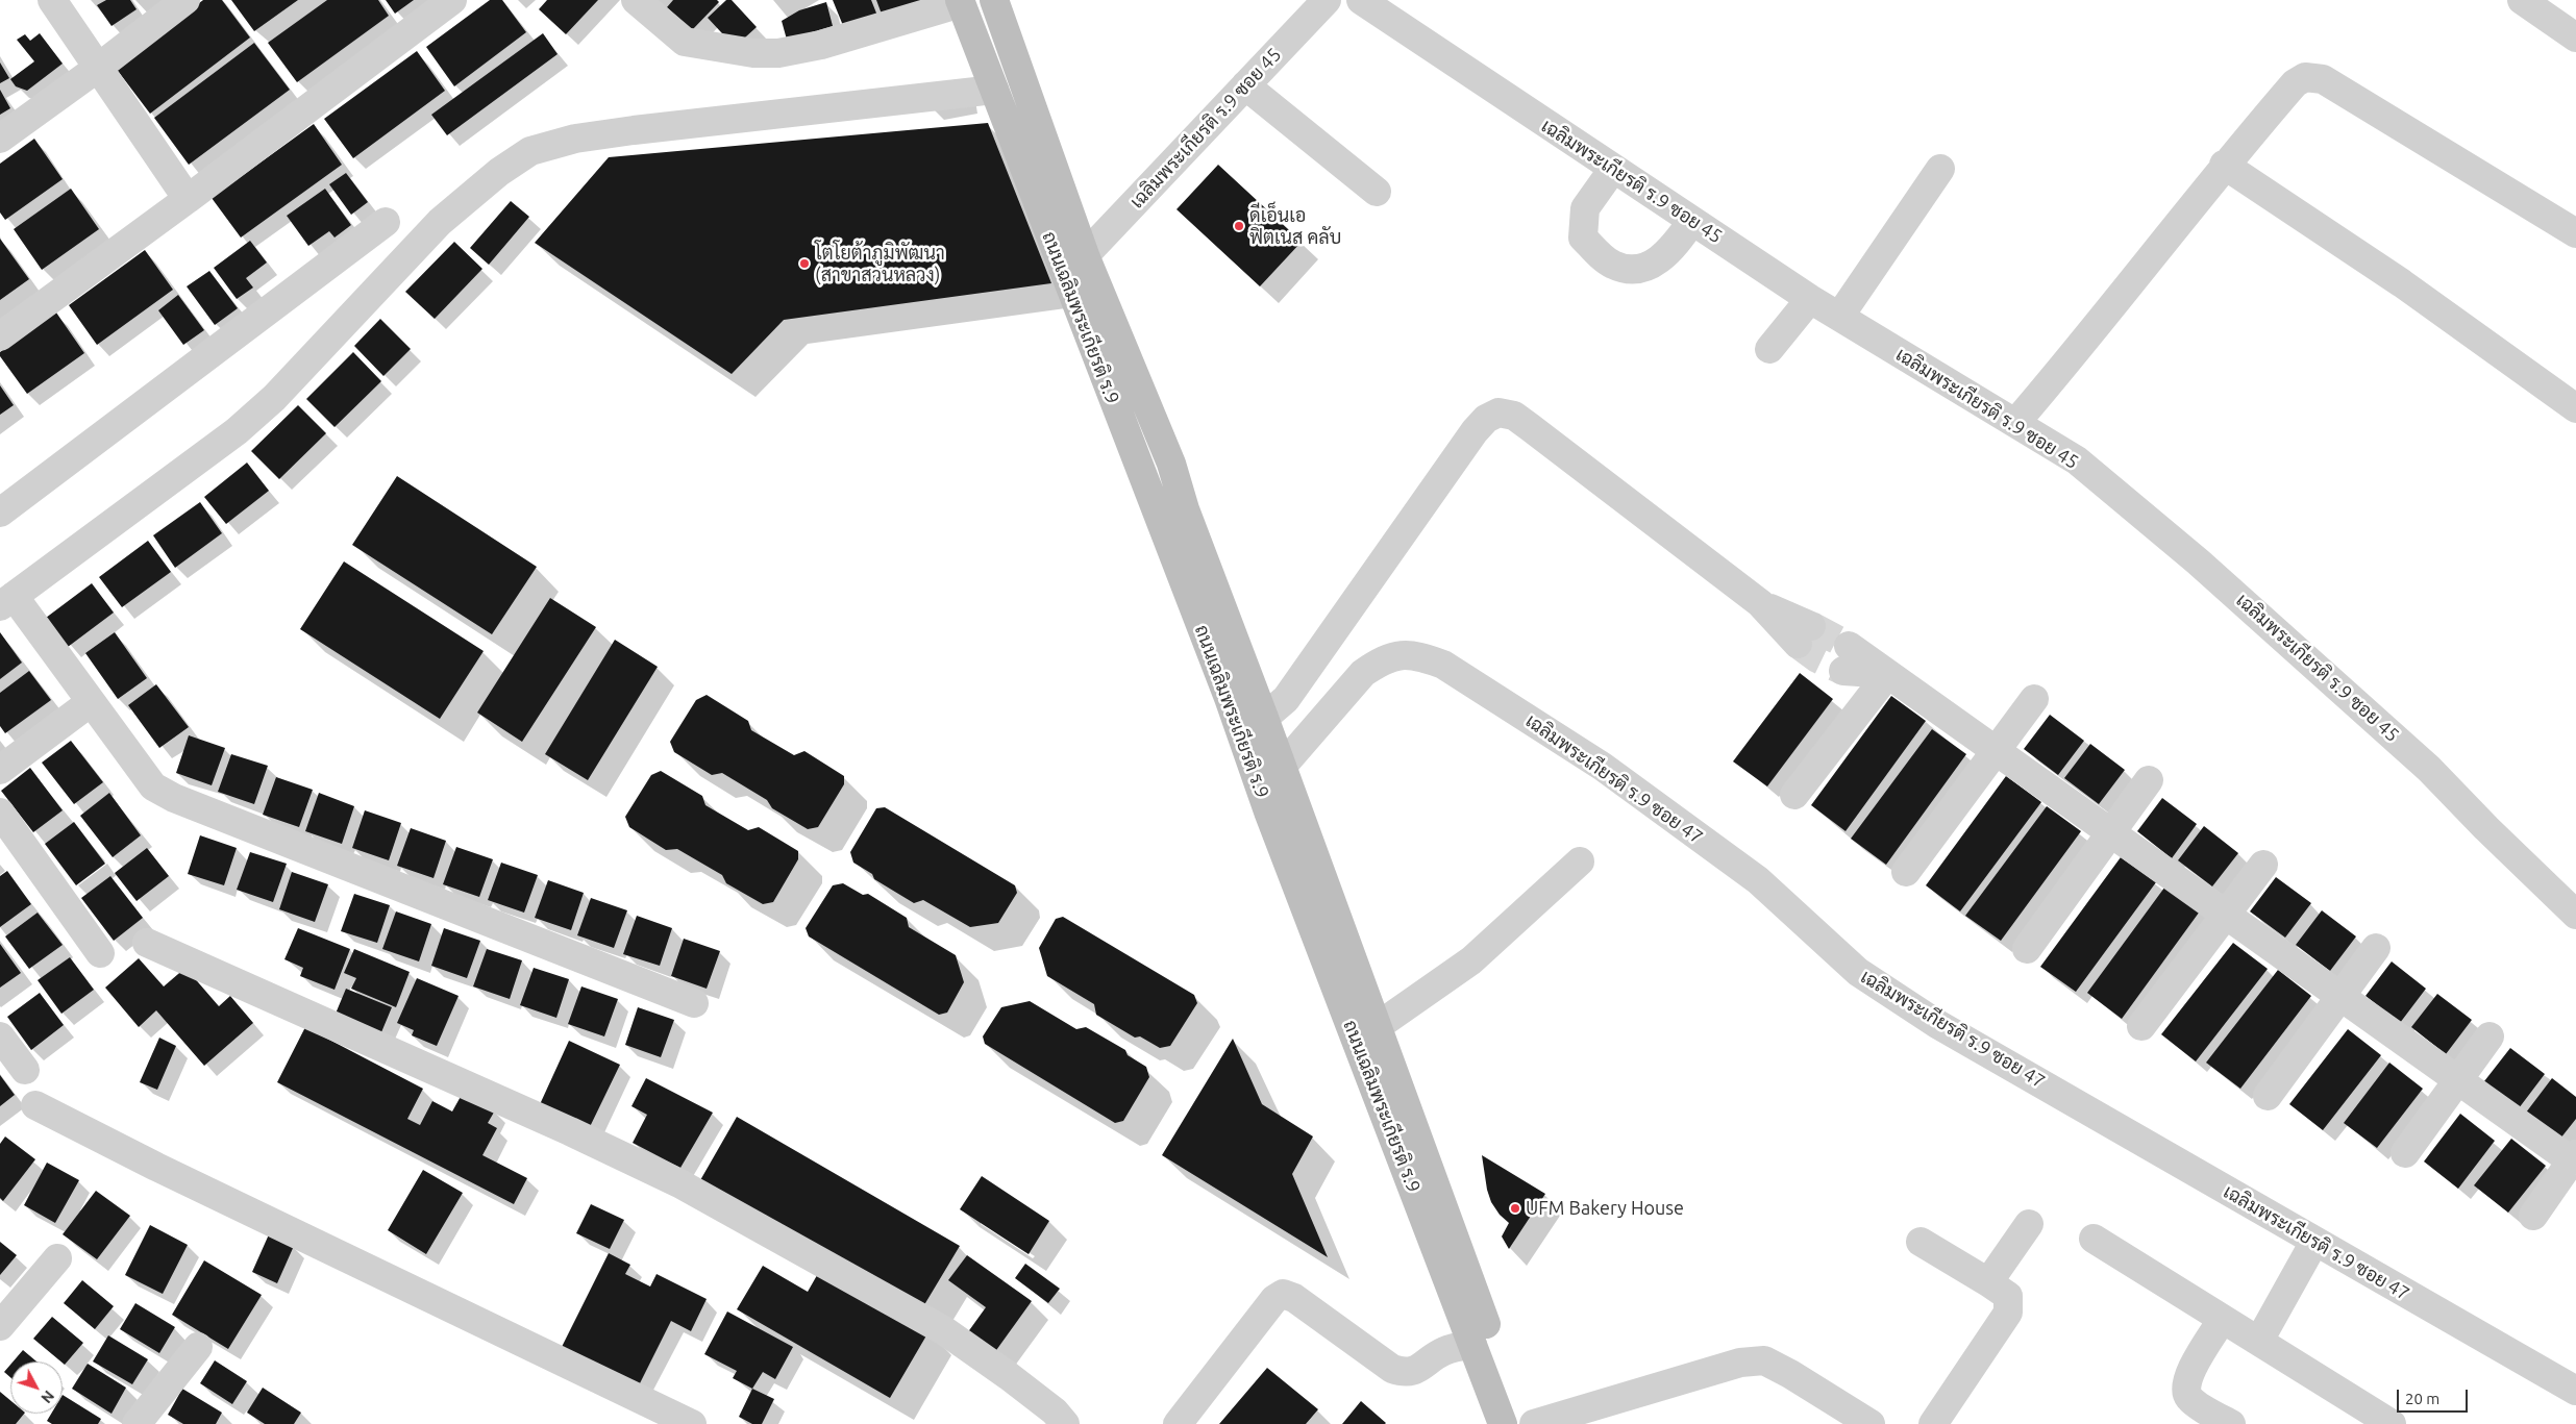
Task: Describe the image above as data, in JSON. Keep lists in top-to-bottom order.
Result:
{
  "streets": {
    "main road": ["ถนนเฉลิมพระเกียรติ ร.9"],
    "street": ["เฉลิมพระเกียรติ ร.9 ซอย 45", "เฉลิมพระเกียรติ ร.9 ซอย 47"]
  },
  "crossings": [
    ["เฉลิมพระเกียรติ ร.9 ซอย 45", "ถนนเฉลิมพระเกียรติ ร.9"],
    ["ถนนเฉลิมพระเกียรติ ร.9", "เฉลิมพระเกียรติ ร.9 ซอย 47"]
  ],
  "places": ["ดีเอ็นเอ ฟิตเนส คลับ", "โตโยต้าภูมิพัฒนา (สาขาสวนหลวง)", "UFM Bakery House"],
  "scale_bar": "20 m",
  "north": "bottom right"
}
